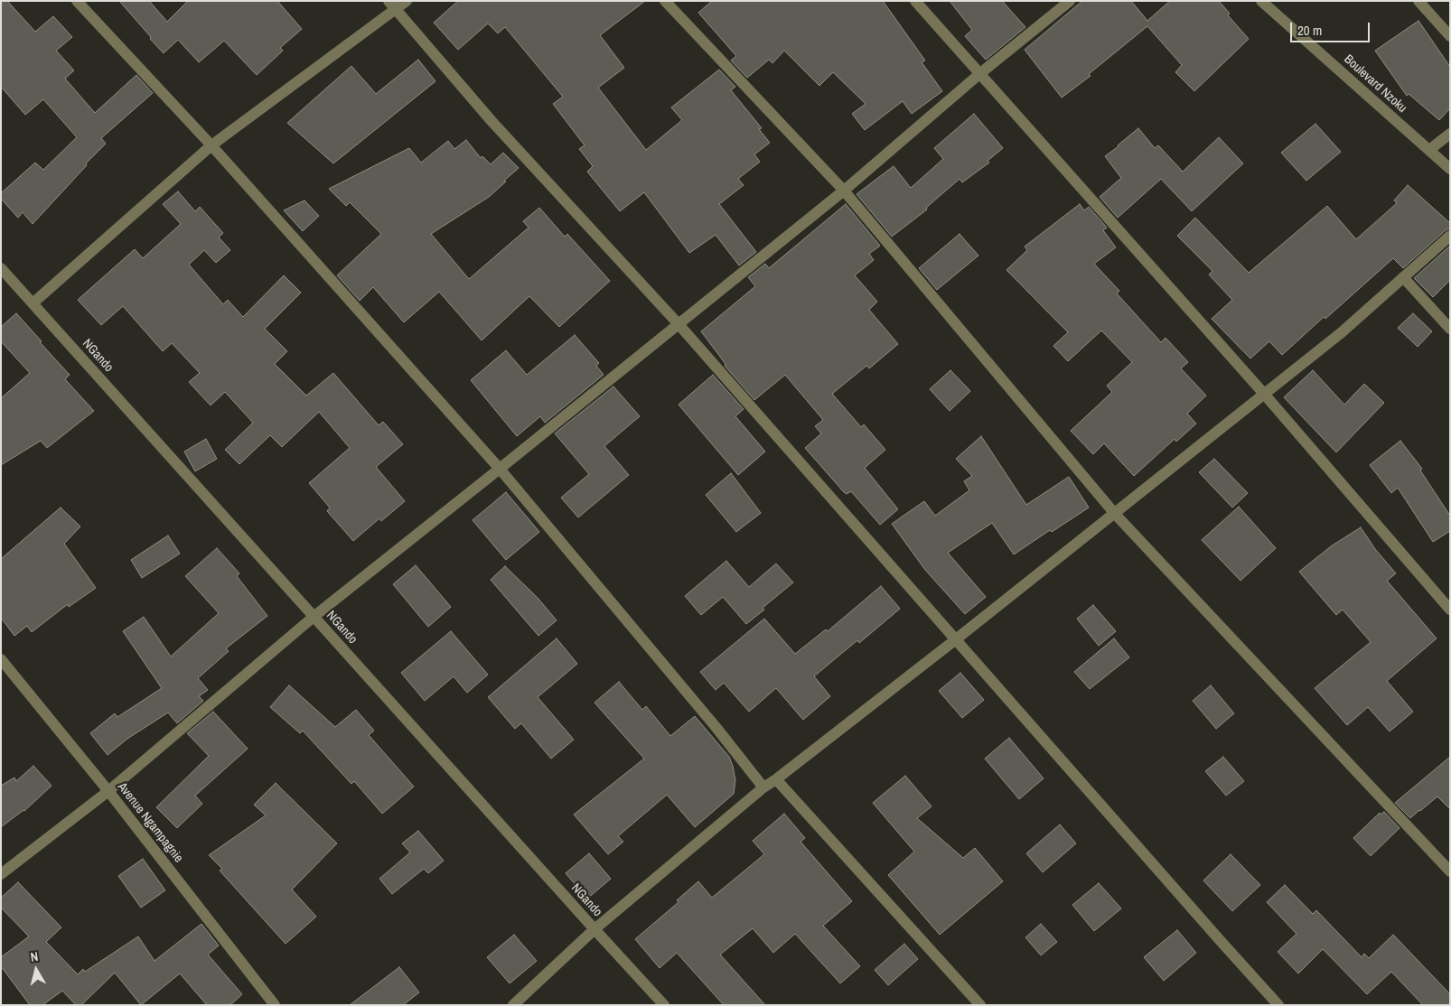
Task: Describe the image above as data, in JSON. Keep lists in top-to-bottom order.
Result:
{
  "streets": {
    "street": ["Boulevard Nzoku", "NGando", "Avenue Ngampagnie"]
  },
  "scale_bar": "20 m",
  "north": "top"
}
